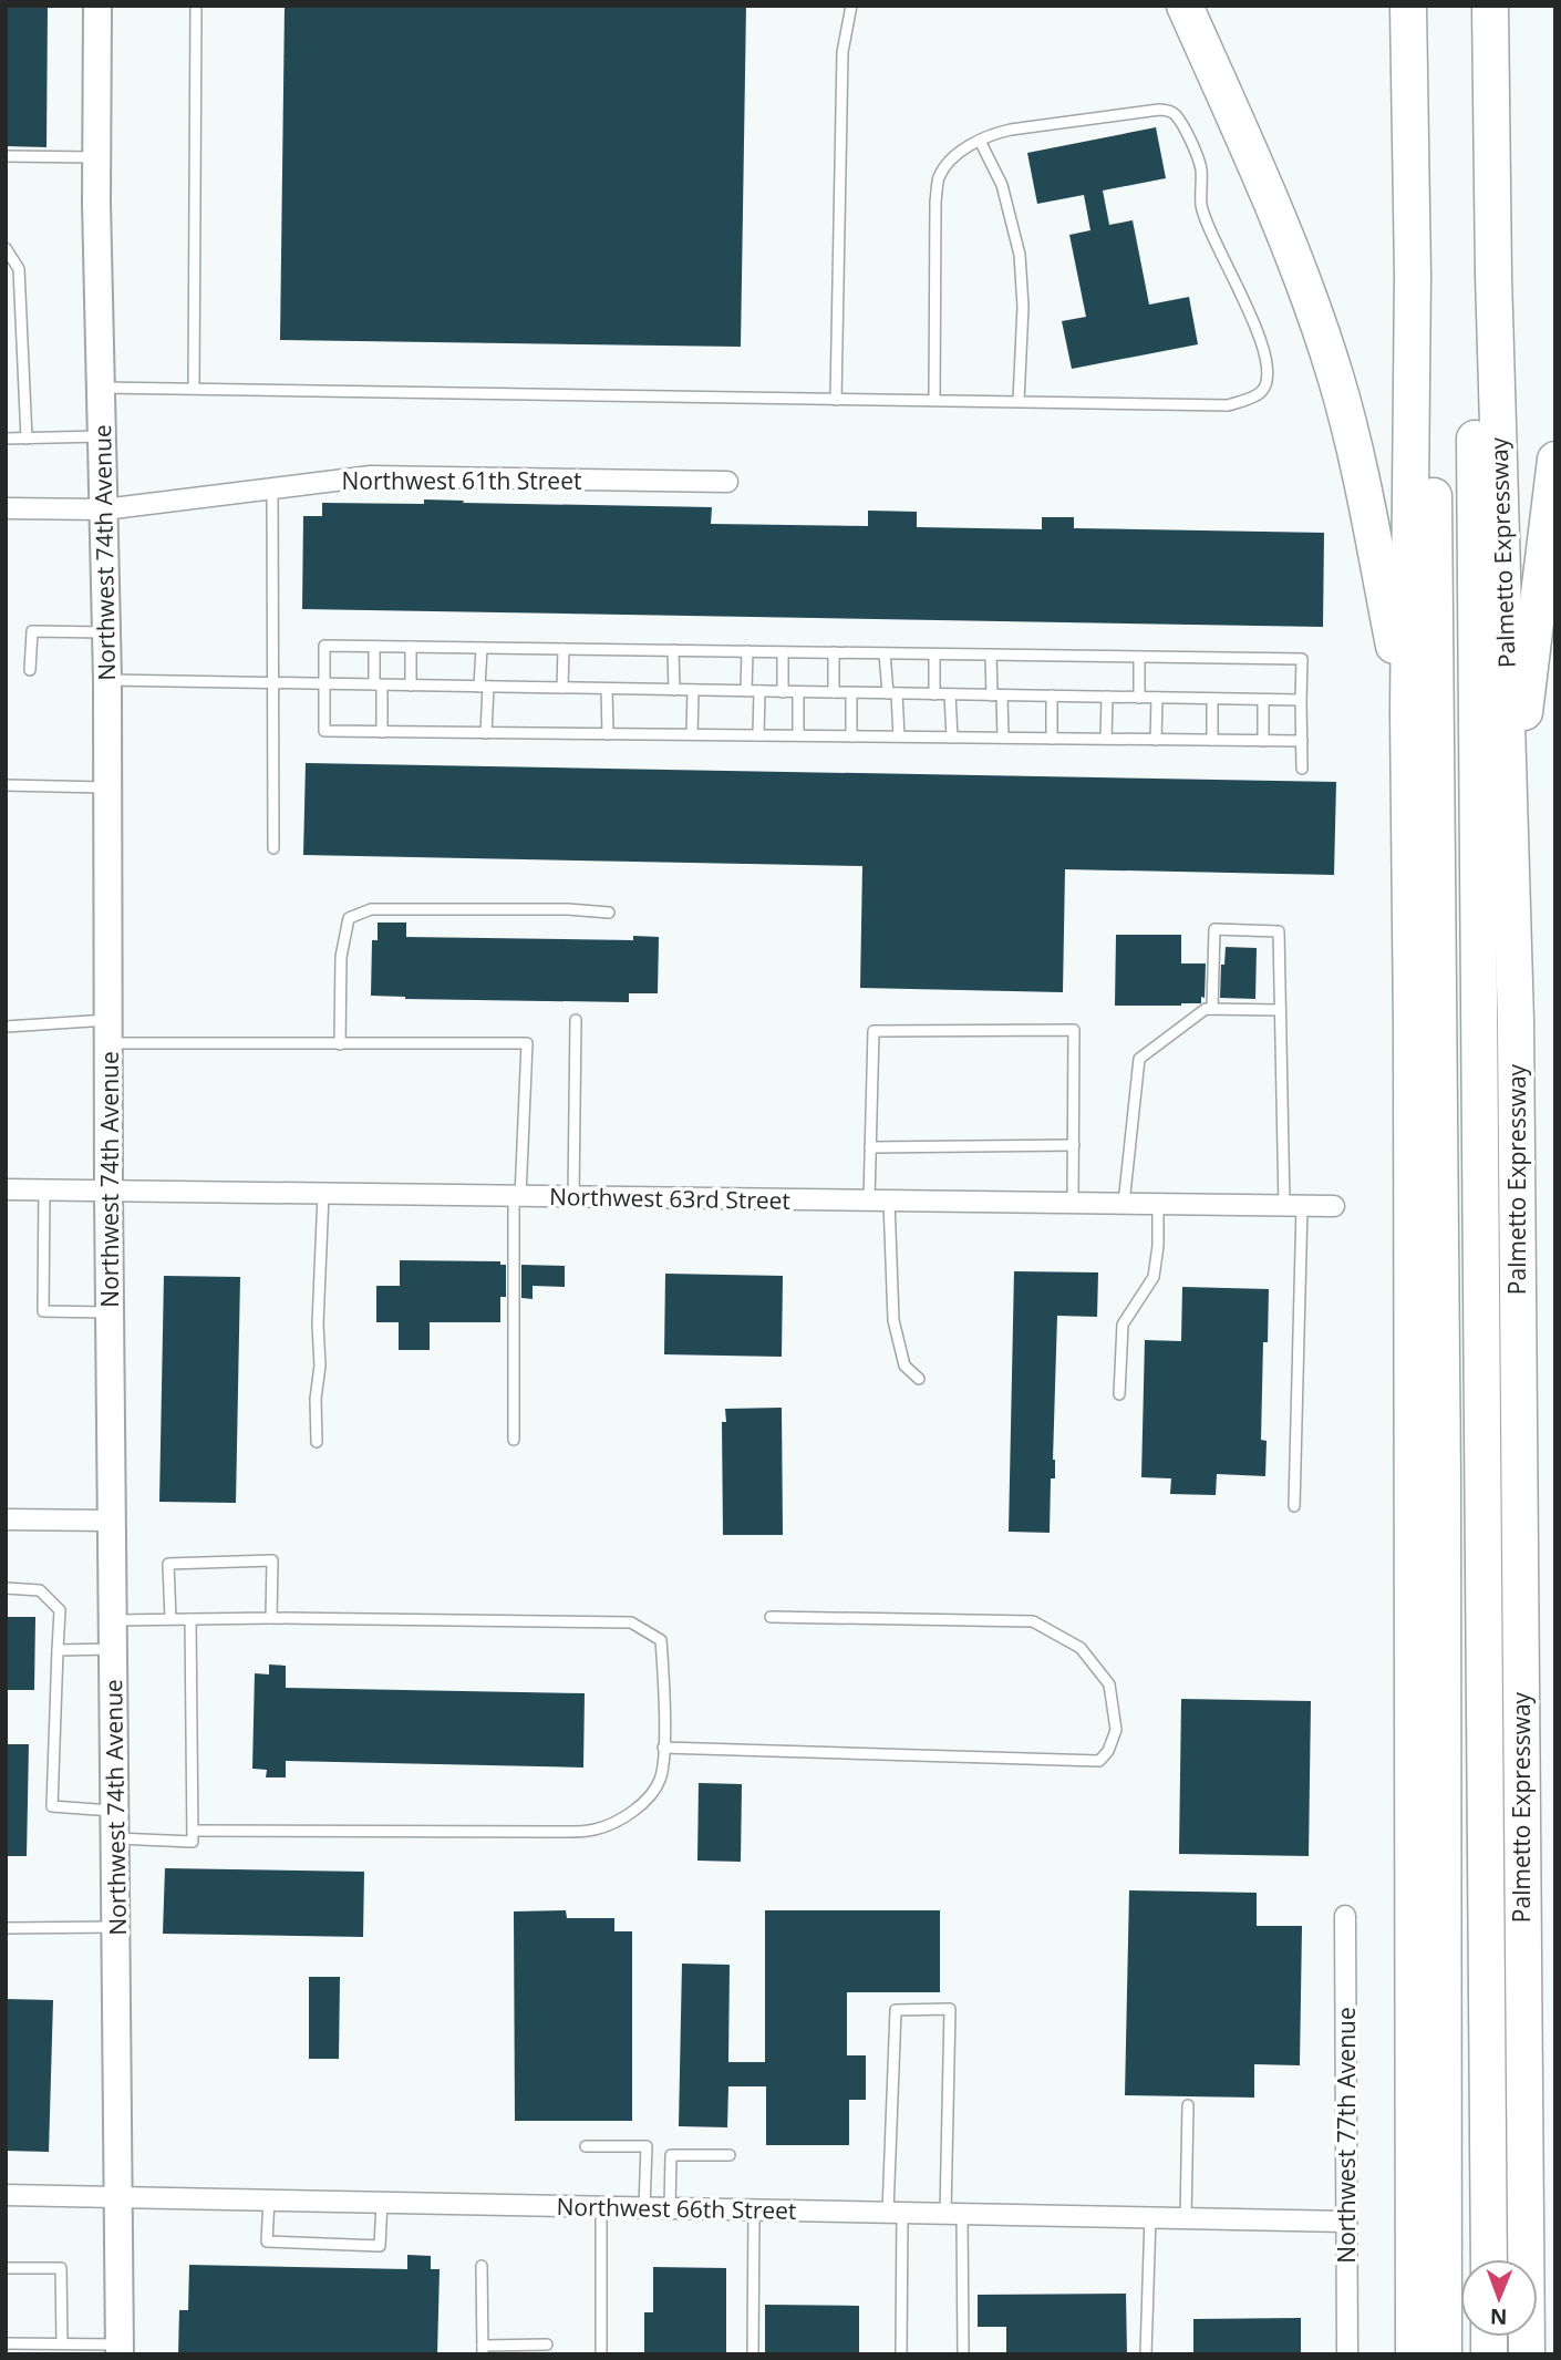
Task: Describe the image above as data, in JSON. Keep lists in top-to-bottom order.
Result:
{
  "streets": {
    "highway": ["Palmetto Expressway"],
    "street": [
      "Northwest 61th Street",
      "Northwest 74th Avenue",
      "Northwest 63rd Street",
      "Northwest 77th Avenue",
      "Northwest 66th Street"
    ]
  },
  "crossings": [
    ["Northwest 61th Street", "Northwest 74th Avenue"],
    ["Northwest 74th Avenue", "Northwest 63rd Street"],
    ["Northwest 74th Avenue", "Northwest 66th Street"],
    ["Northwest 77th Avenue", "Northwest 66th Street"]
  ],
  "north": "bottom"
}
